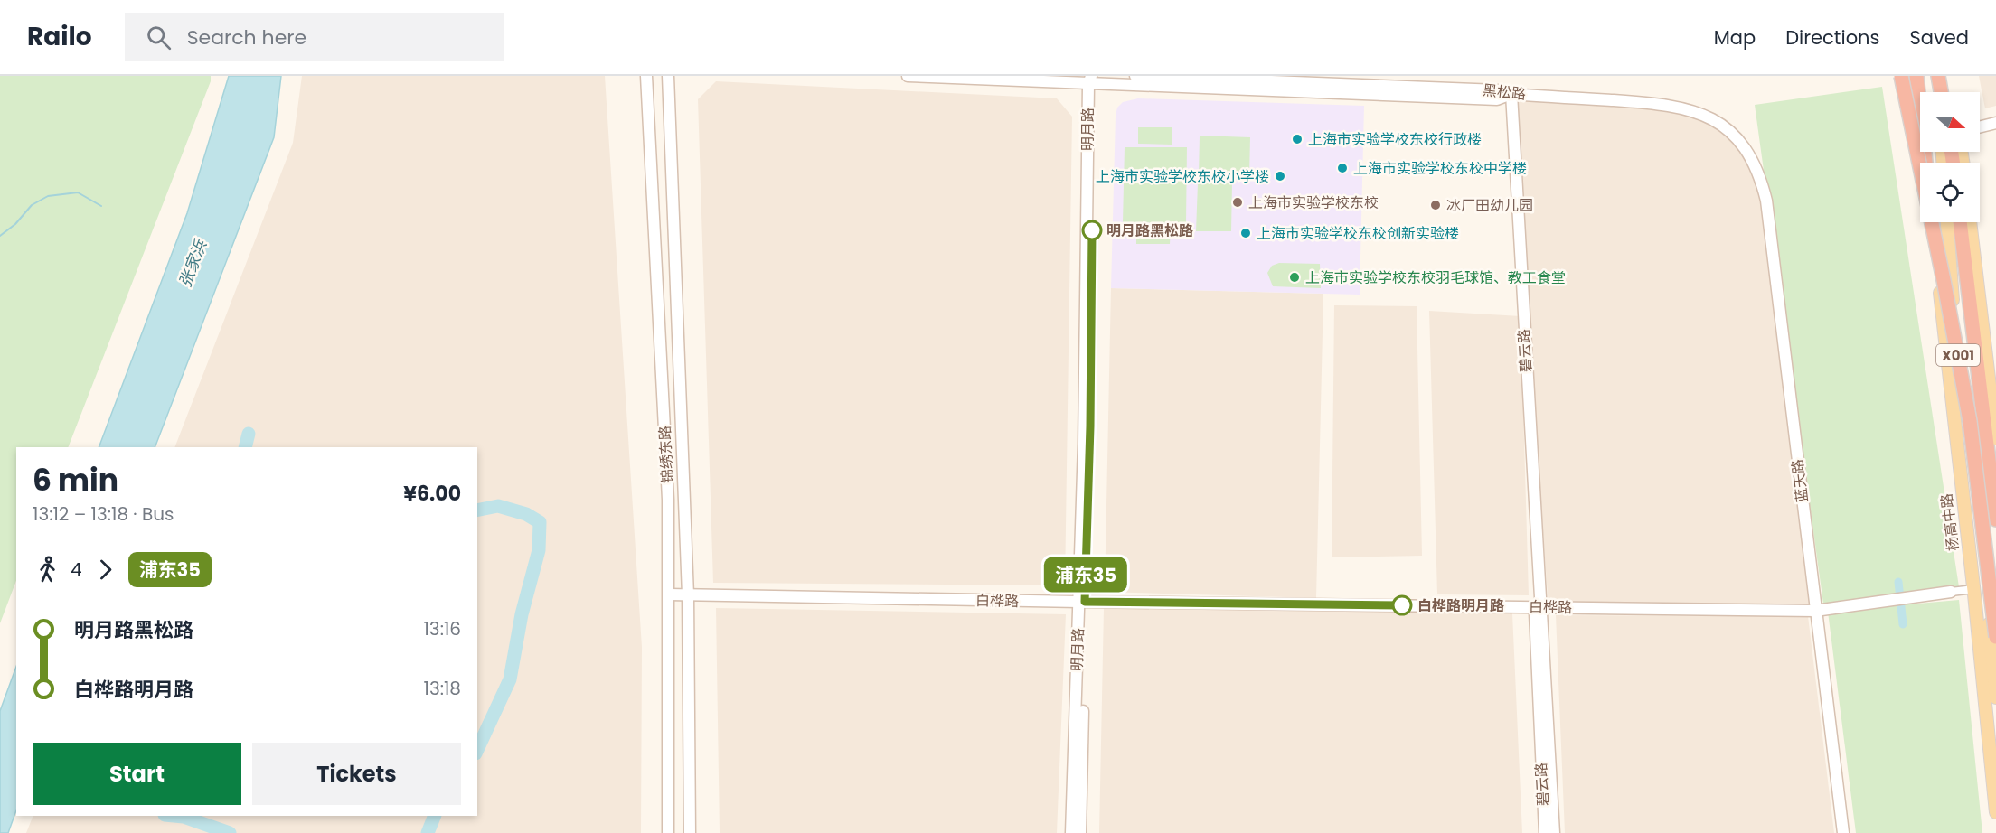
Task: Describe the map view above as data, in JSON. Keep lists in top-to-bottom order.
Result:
{
  "streets": {
    "highway": ["X001"],
    "main road": ["杨高中路"],
    "street": [
      "黑松路",
      "明月路",
      "碧云路",
      "锦绣东路",
      "蓝天路",
      "白桦路"
    ]
  },
  "crossings": [
    ["黑松路", "碧云路"],
    ["黑松路", "蓝天路"],
    ["明月路", "白桦路"],
    ["碧云路", "白桦路"],
    ["锦绣东路", "白桦路"],
    ["蓝天路", "白桦路"],
    ["杨高中路", "白桦路"]
  ],
  "water": ["张家浜"],
  "places": [
    "上海市实验学校东校行政楼",
    "上海市实验学校东校中学楼",
    "上海市实验学校东校小学楼",
    "上海市实验学校东校",
    "冰厂田幼儿园",
    "明月路黑松路",
    "上海市实验学校东校创新实验楼",
    "上海市实验学校东校羽毛球馆、教工食堂",
    "白桦路明月路"
  ],
  "lines": ["bus line 浦东35"],
  "north": "right",
  "page": {
    "header": "Railo",
    "search": "Search here",
    "nav": ["Map", "Directions", "Saved"],
    "on_map": "浦东35",
    "heading": ["6 min", "13:12 – 13:18 · Bus", "¥6.00"],
    "legs": ["4", "浦东35"],
    "list": [
      {
        "name": "明月路黑松路",
        "value": "13:16"
      },
      {
        "name": "白桦路明月路",
        "value": "13:18"
      }
    ],
    "buttons": ["Start", "Tickets"]
  }
}
